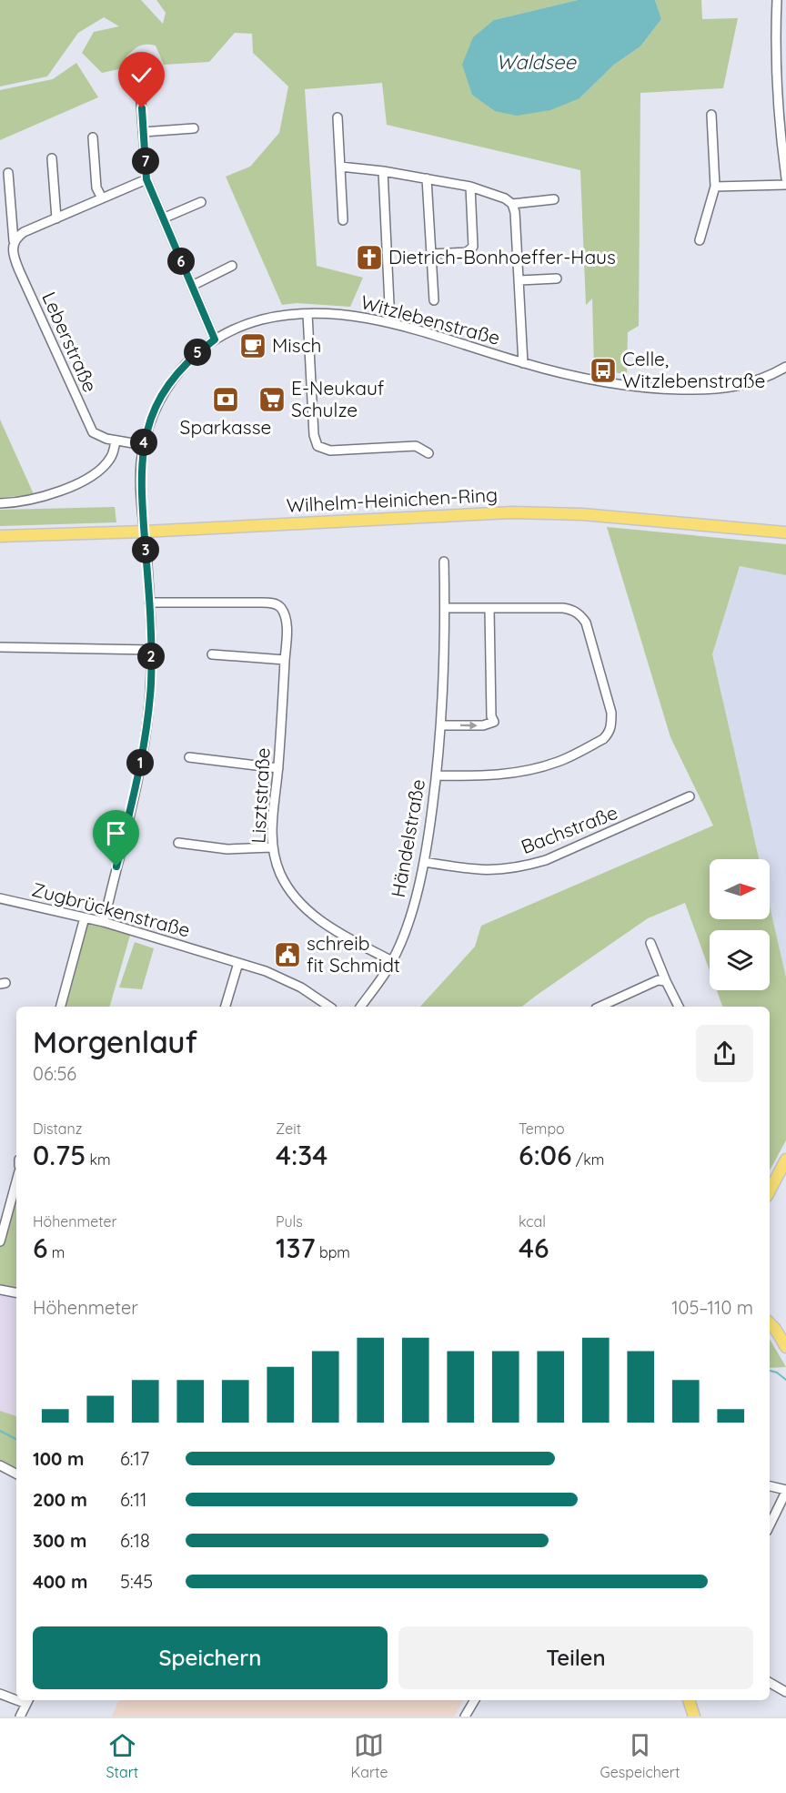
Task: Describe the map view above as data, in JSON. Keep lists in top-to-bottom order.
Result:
{
  "streets": {
    "main road": ["Wilhelm-Heinichen-Ring"],
    "street": [
      "Witzlebenstraße",
      "Leberstraße",
      "Lisztstraße",
      "Bachstraße",
      "Händelstraße",
      "Zugbrückenstraße"
    ]
  },
  "crossings": [
    ["Witzlebenstraße", "Leberstraße"],
    ["Witzlebenstraße", "Wilhelm-Heinichen-Ring"],
    ["Witzlebenstraße", "Lisztstraße"],
    ["Witzlebenstraße", "Zugbrückenstraße"],
    ["Lisztstraße", "Händelstraße"],
    ["Bachstraße", "Händelstraße"]
  ],
  "water": ["Waldsee"],
  "places": {
    "church": ["Dietrich-Bonhoeffer-Haus"],
    "cafe": ["Misch"],
    "bus stop": ["Celle, Witzlebenstraße"],
    "bank": ["Sparkasse"],
    "supermarket": ["E-Neukauf Schulze"],
    "public building": ["schreib fit Schmidt"]
  },
  "north": "right",
  "page": {
    "pins": [
      "7",
      "6",
      "5",
      "4",
      "3",
      "2",
      "1"
    ],
    "heading": ["Morgenlauf", "06:56"],
    "stats": [
      ["Distanz", "0.75 km"],
      ["Zeit", "4:34"],
      ["Tempo", "6:06 /km"],
      ["Höhenmeter", "6 m"],
      ["Puls", "137 bpm"],
      ["kcal", "46"]
    ],
    "chart": ["Höhenmeter", "105–110 m"],
    "list": [
      {
        "name": "100 m",
        "note": "6:17"
      },
      {
        "name": "200 m",
        "note": "6:11"
      },
      {
        "name": "300 m",
        "note": "6:18"
      },
      {
        "name": "400 m",
        "note": "5:45"
      }
    ],
    "buttons": ["Speichern", "Teilen"],
    "tabs": ["Start", "Karte", "Gespeichert"]
  }
}
